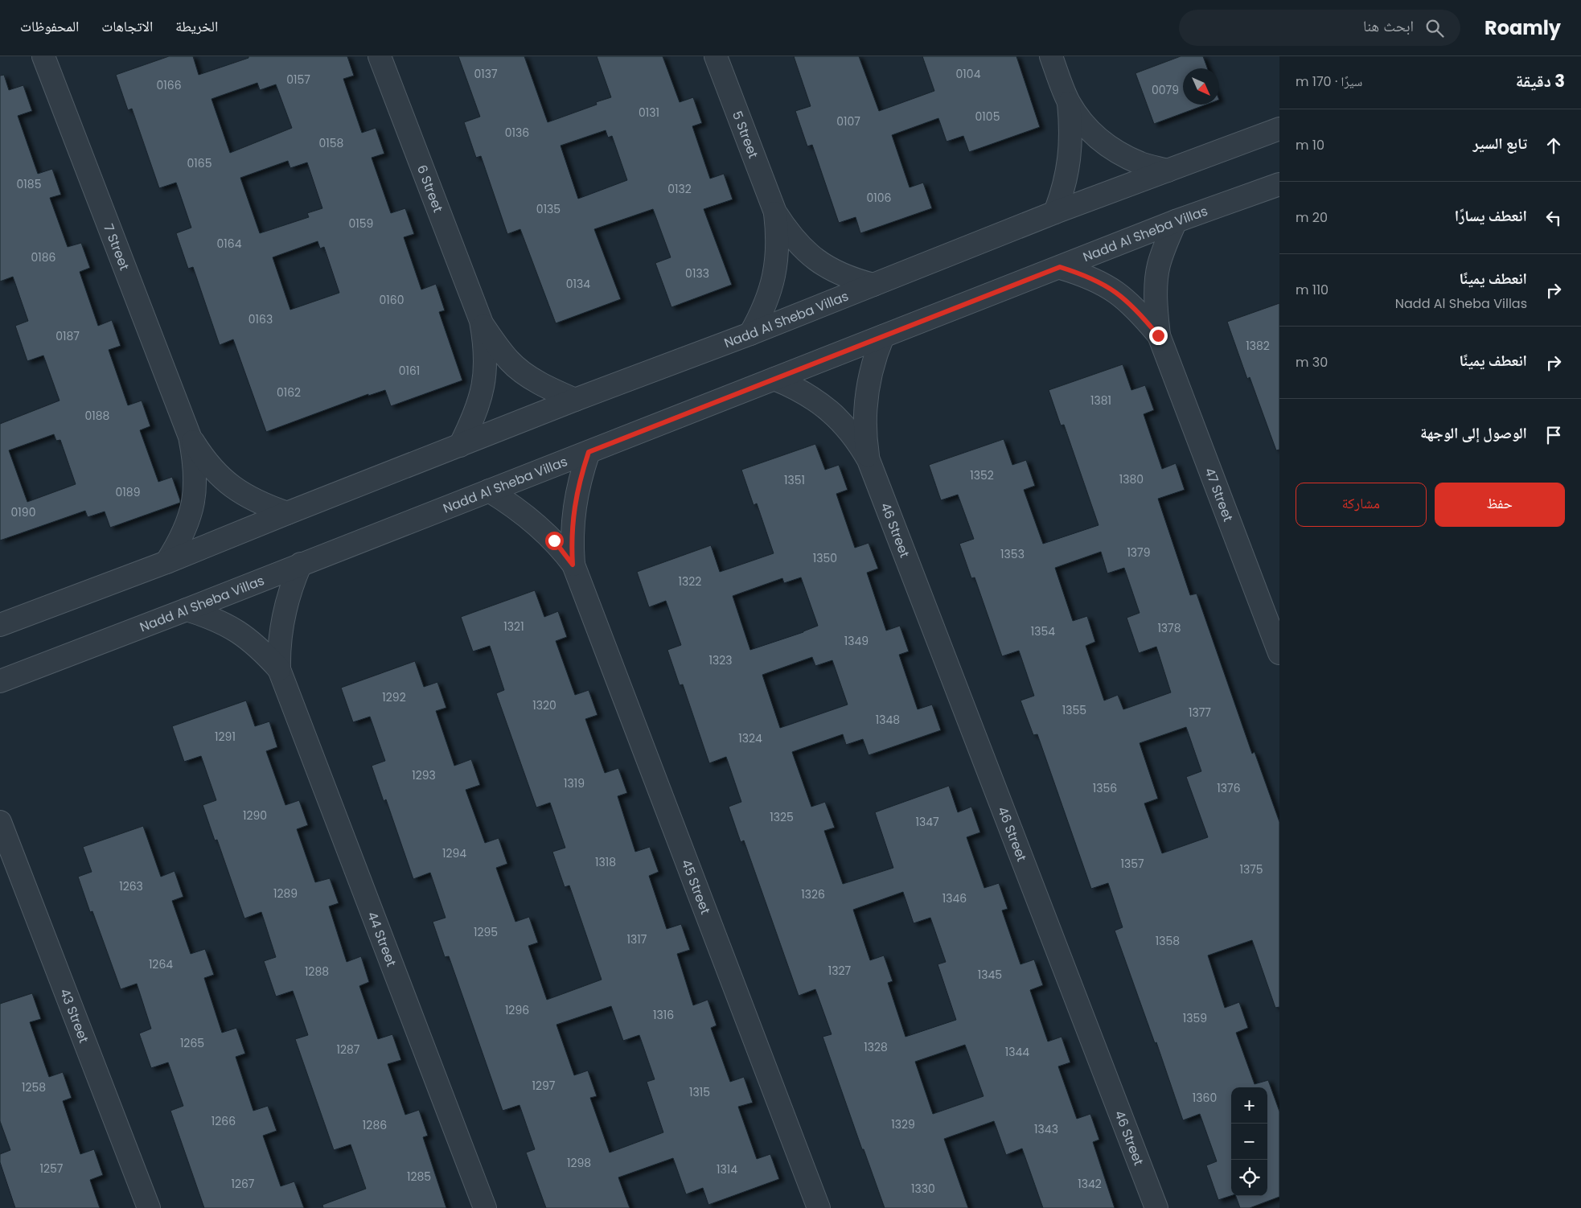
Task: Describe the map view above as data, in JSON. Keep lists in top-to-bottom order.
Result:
{
  "streets": {
    "street": [
      "5 Street",
      "6 Street",
      "Nadd Al Sheba Villas",
      "7 Street",
      "47 Street",
      "46 Street",
      "45 Street",
      "44 Street",
      "43 Street"
    ]
  },
  "house_numbers": [
    "0137",
    "0104",
    "0157",
    "0166",
    "0079",
    "0131",
    "0105",
    "0107",
    "0136",
    "0158",
    "0165",
    "0185",
    "0132",
    "0106",
    "0135",
    "0159",
    "0164",
    "0186",
    "0133",
    "0134",
    "0160",
    "0163",
    "0187",
    "1382",
    "0161",
    "0162",
    "1381",
    "0188",
    "1352",
    "1380",
    "1351",
    "0189",
    "0190",
    "1379",
    "1353",
    "1350",
    "1322",
    "1321",
    "1378",
    "1354",
    "1349",
    "1323",
    "1292",
    "1320",
    "1355",
    "1377",
    "1348",
    "1291",
    "1324",
    "1293",
    "1319",
    "1356",
    "1376",
    "1290",
    "1325",
    "1347",
    "1294",
    "1318",
    "1357",
    "1375",
    "1263",
    "1289",
    "1326",
    "1346",
    "1295",
    "1317",
    "1358",
    "1264",
    "1327",
    "1288",
    "1345",
    "1296",
    "1316",
    "1359",
    "1265",
    "1328",
    "1287",
    "1344",
    "1297",
    "1258",
    "1315",
    "1360",
    "1266",
    "1329",
    "1286",
    "1343",
    "1298",
    "1257",
    "1314",
    "1285",
    "1267",
    "1342",
    "1330"
  ],
  "north": "bottom right",
  "page": {
    "header": "Roamly",
    "search": "ابحث هنا",
    "nav": ["الخريطة", "الاتجاهات", "المحفوظات"],
    "heading": ["3 دقيقة", "سيرًا · 170 m"],
    "list": [
      ["تابع السير", "10 m"],
      ["انعطف يسارًا", "20 m"],
      ["انعطف يمينًا", "Nadd Al Sheba Villas", "110 m"],
      ["انعطف يمينًا", "30 m"],
      "الوصول إلى الوجهة"
    ],
    "buttons": ["حفظ", "مشاركة"],
    "map_buttons": ["+", "−"]
  }
}
